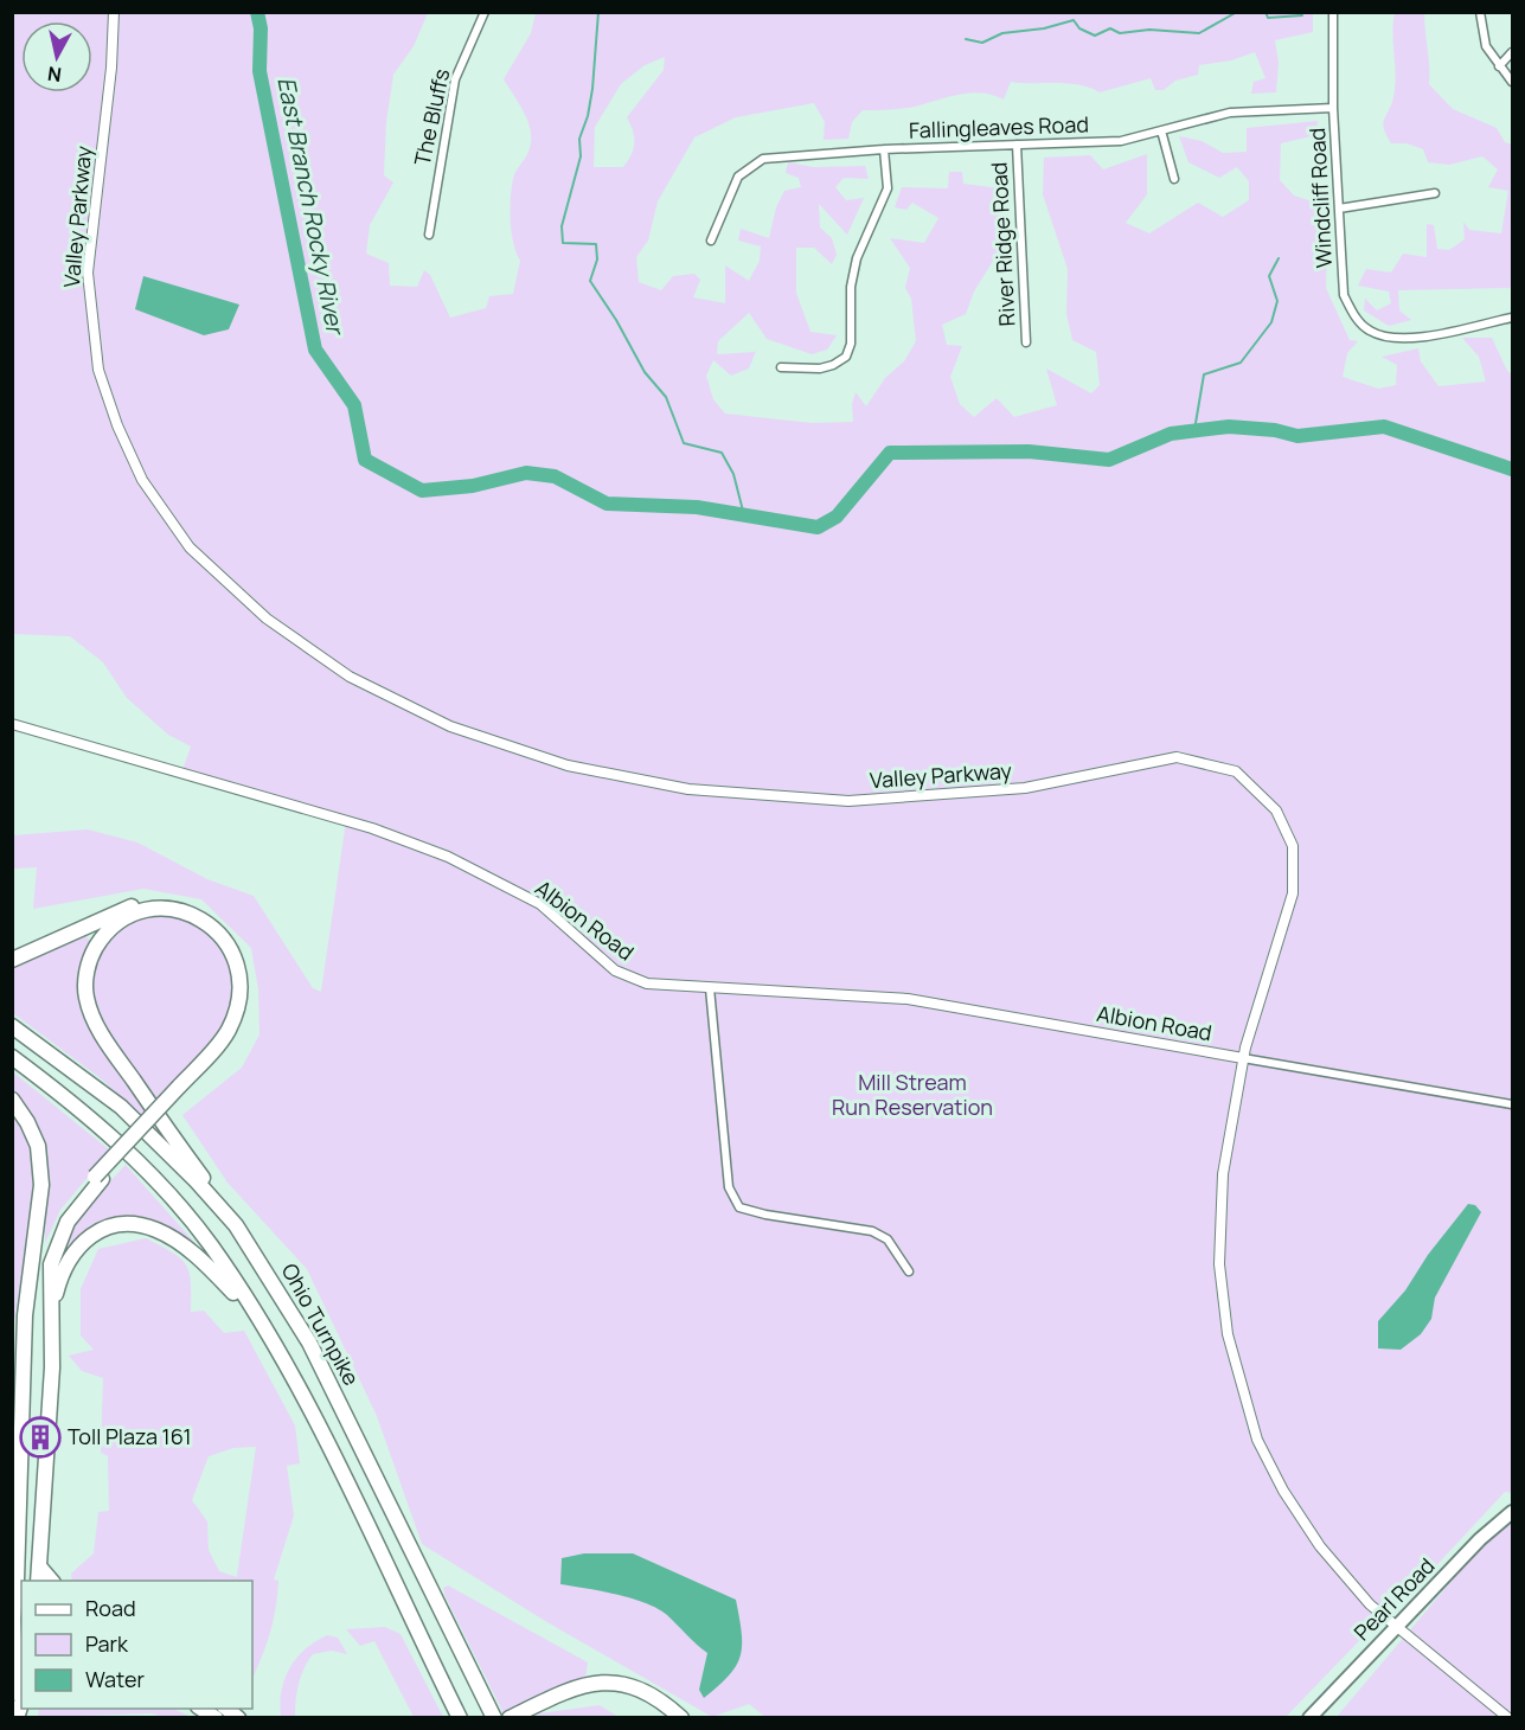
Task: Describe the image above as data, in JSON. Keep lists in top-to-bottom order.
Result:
{
  "streets": {
    "highway": ["Ohio Turnpike"],
    "main road": ["Pearl Road"],
    "street": [
      "The Bluffs",
      "Fallingleaves Road",
      "Windcliff Road",
      "Valley Parkway",
      "River Ridge Road",
      "Albion Road"
    ]
  },
  "crossings": [
    ["Fallingleaves Road", "Windcliff Road"],
    ["Fallingleaves Road", "River Ridge Road"],
    ["Valley Parkway", "Albion Road"],
    ["Valley Parkway", "Pearl Road"]
  ],
  "water": ["East Branch Rocky River"],
  "parks": ["Mill Stream Run Reservation"],
  "places": {
    "building": ["Toll Plaza 161"]
  },
  "legend": ["Road", "Park", "Water"],
  "north": "bottom"
}
